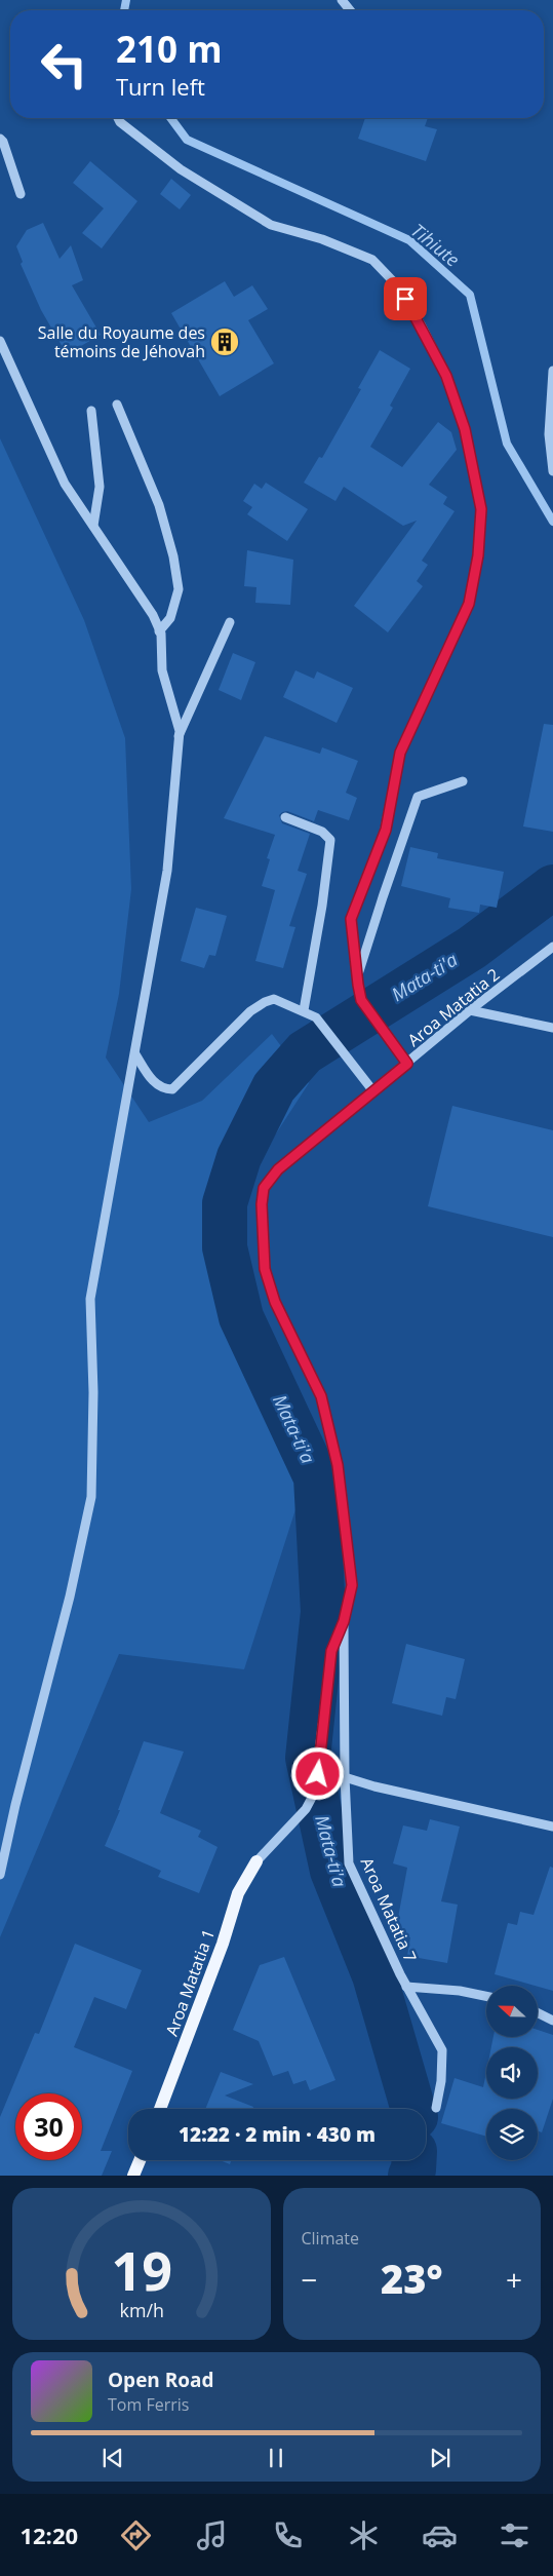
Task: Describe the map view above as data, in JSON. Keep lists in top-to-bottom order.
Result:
{
  "streets": {
    "main road": ["Aroa Matatia 1"],
    "street": ["Aroa Matatia 2", "Aroa Matatia 7"]
  },
  "crossings": [
    ["Aroa Matatia 2", "Aroa Matatia 7"],
    ["Aroa Matatia 2", "Aroa Matatia 1"]
  ],
  "water": ["Tihiute", "Mata-ti'a"],
  "places": {
    "building": ["Salle du Royaume des témoins de Jéhovah"]
  },
  "north": "left",
  "page": {
    "turn": ["210 m", "Turn left"],
    "limit": "30",
    "trip": "12:22 · 2 min · 430 m",
    "tile": "Climate",
    "heat": ["−", "23°", "+"],
    "song": ["Open Road", "Tom Ferris"],
    "tabs": "12:20",
    "gauge": ["19", "km/h"]
  }
}
